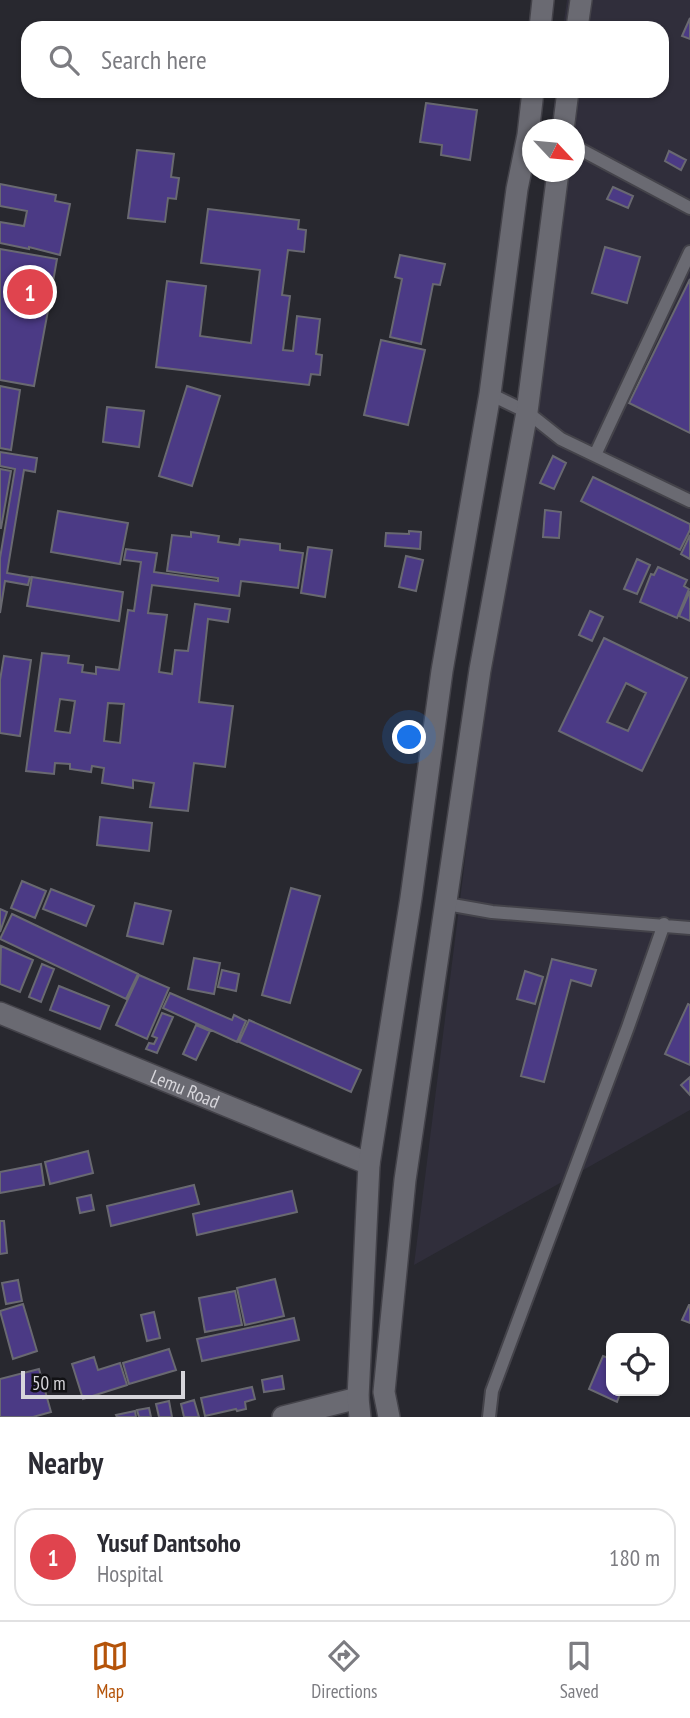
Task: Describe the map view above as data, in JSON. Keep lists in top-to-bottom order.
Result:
{
  "streets": {
    "street": ["Lemu Road"]
  },
  "scale_bar": "50 m",
  "north": "bottom right",
  "page": {
    "search": "Search here",
    "pins": "1",
    "scale": "50 m",
    "heading": "Nearby",
    "list": [
      {
        "mark": "1",
        "name": "Yusuf Dantsoho",
        "note": "Hospital",
        "value": "180 m"
      }
    ],
    "nav": ["Map", "Directions", "Saved"]
  }
}
